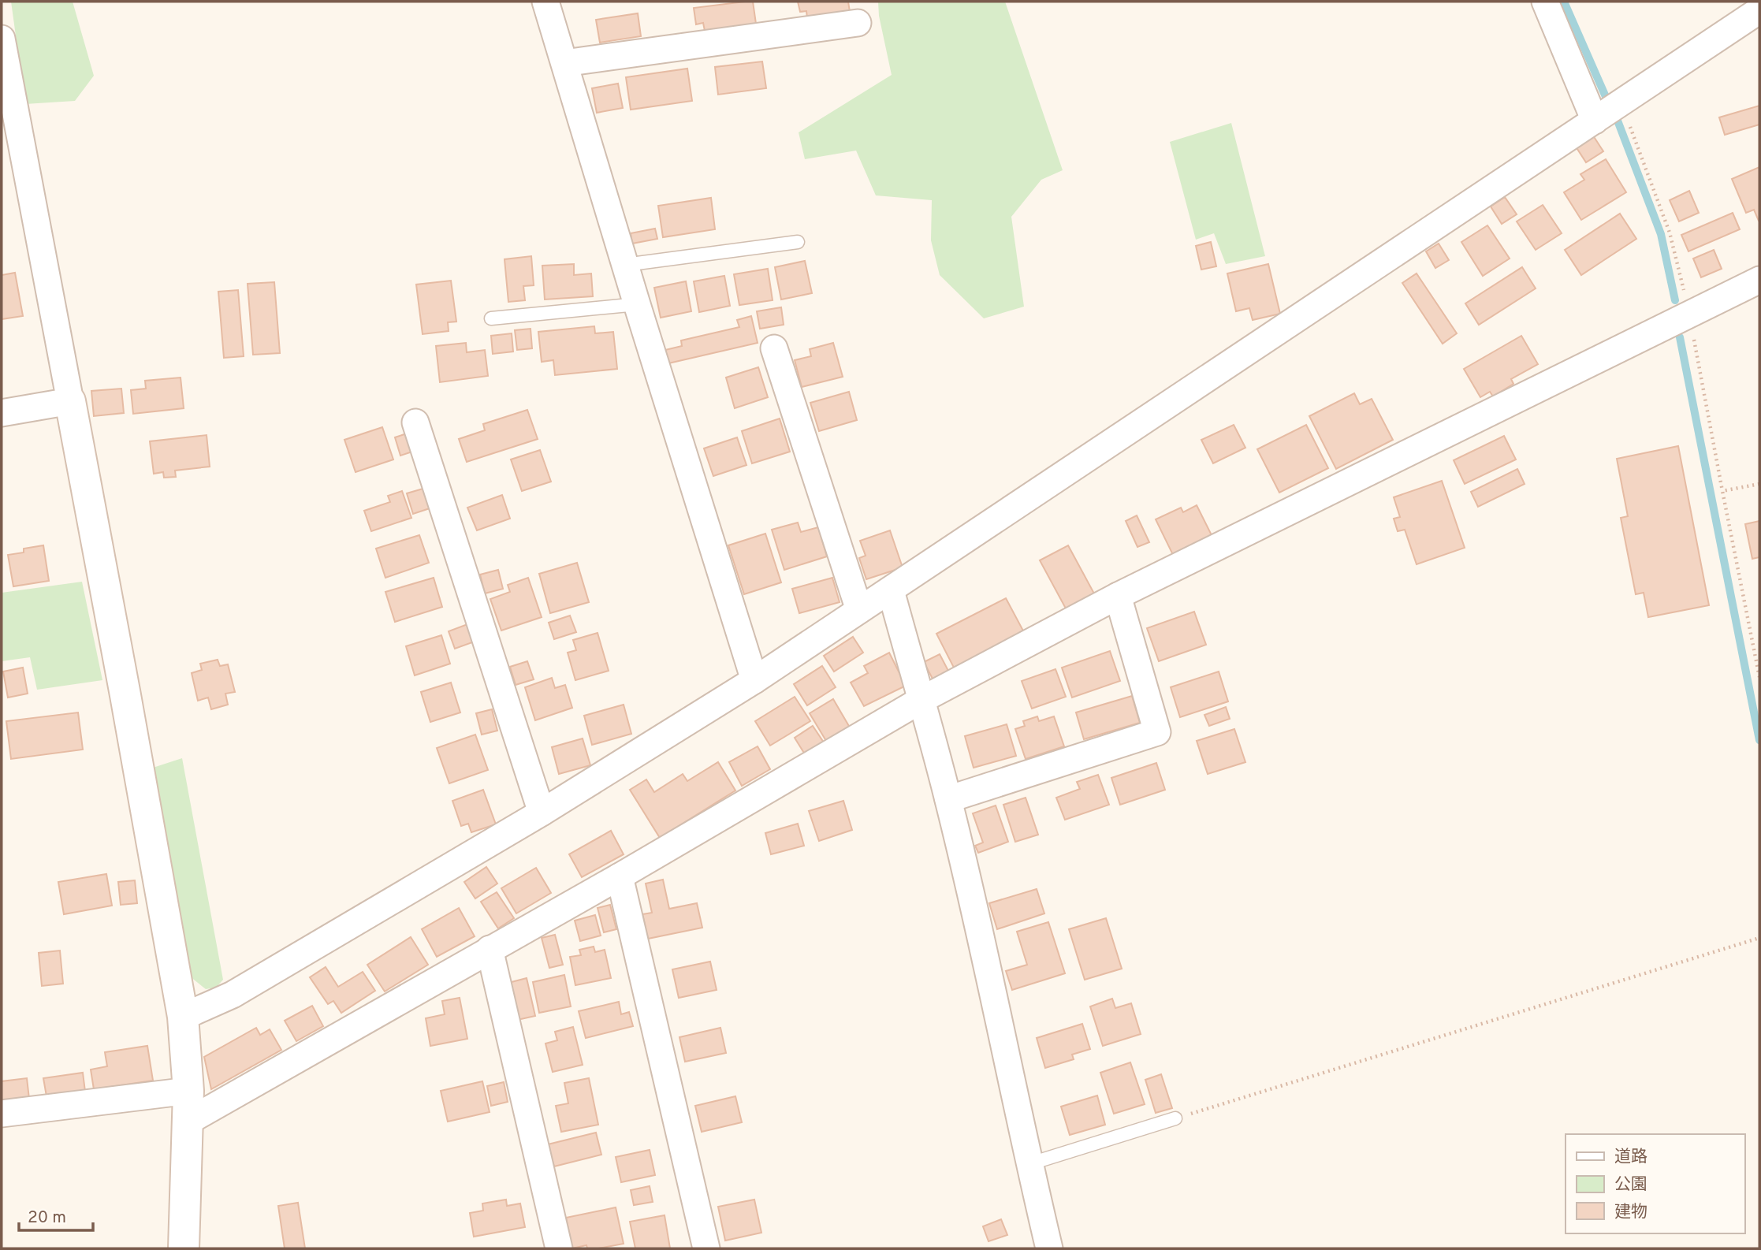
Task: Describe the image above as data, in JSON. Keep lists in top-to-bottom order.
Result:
{
  "legend": ["道路", "公園", "建物"],
  "scale_bar": "20 m"
}
